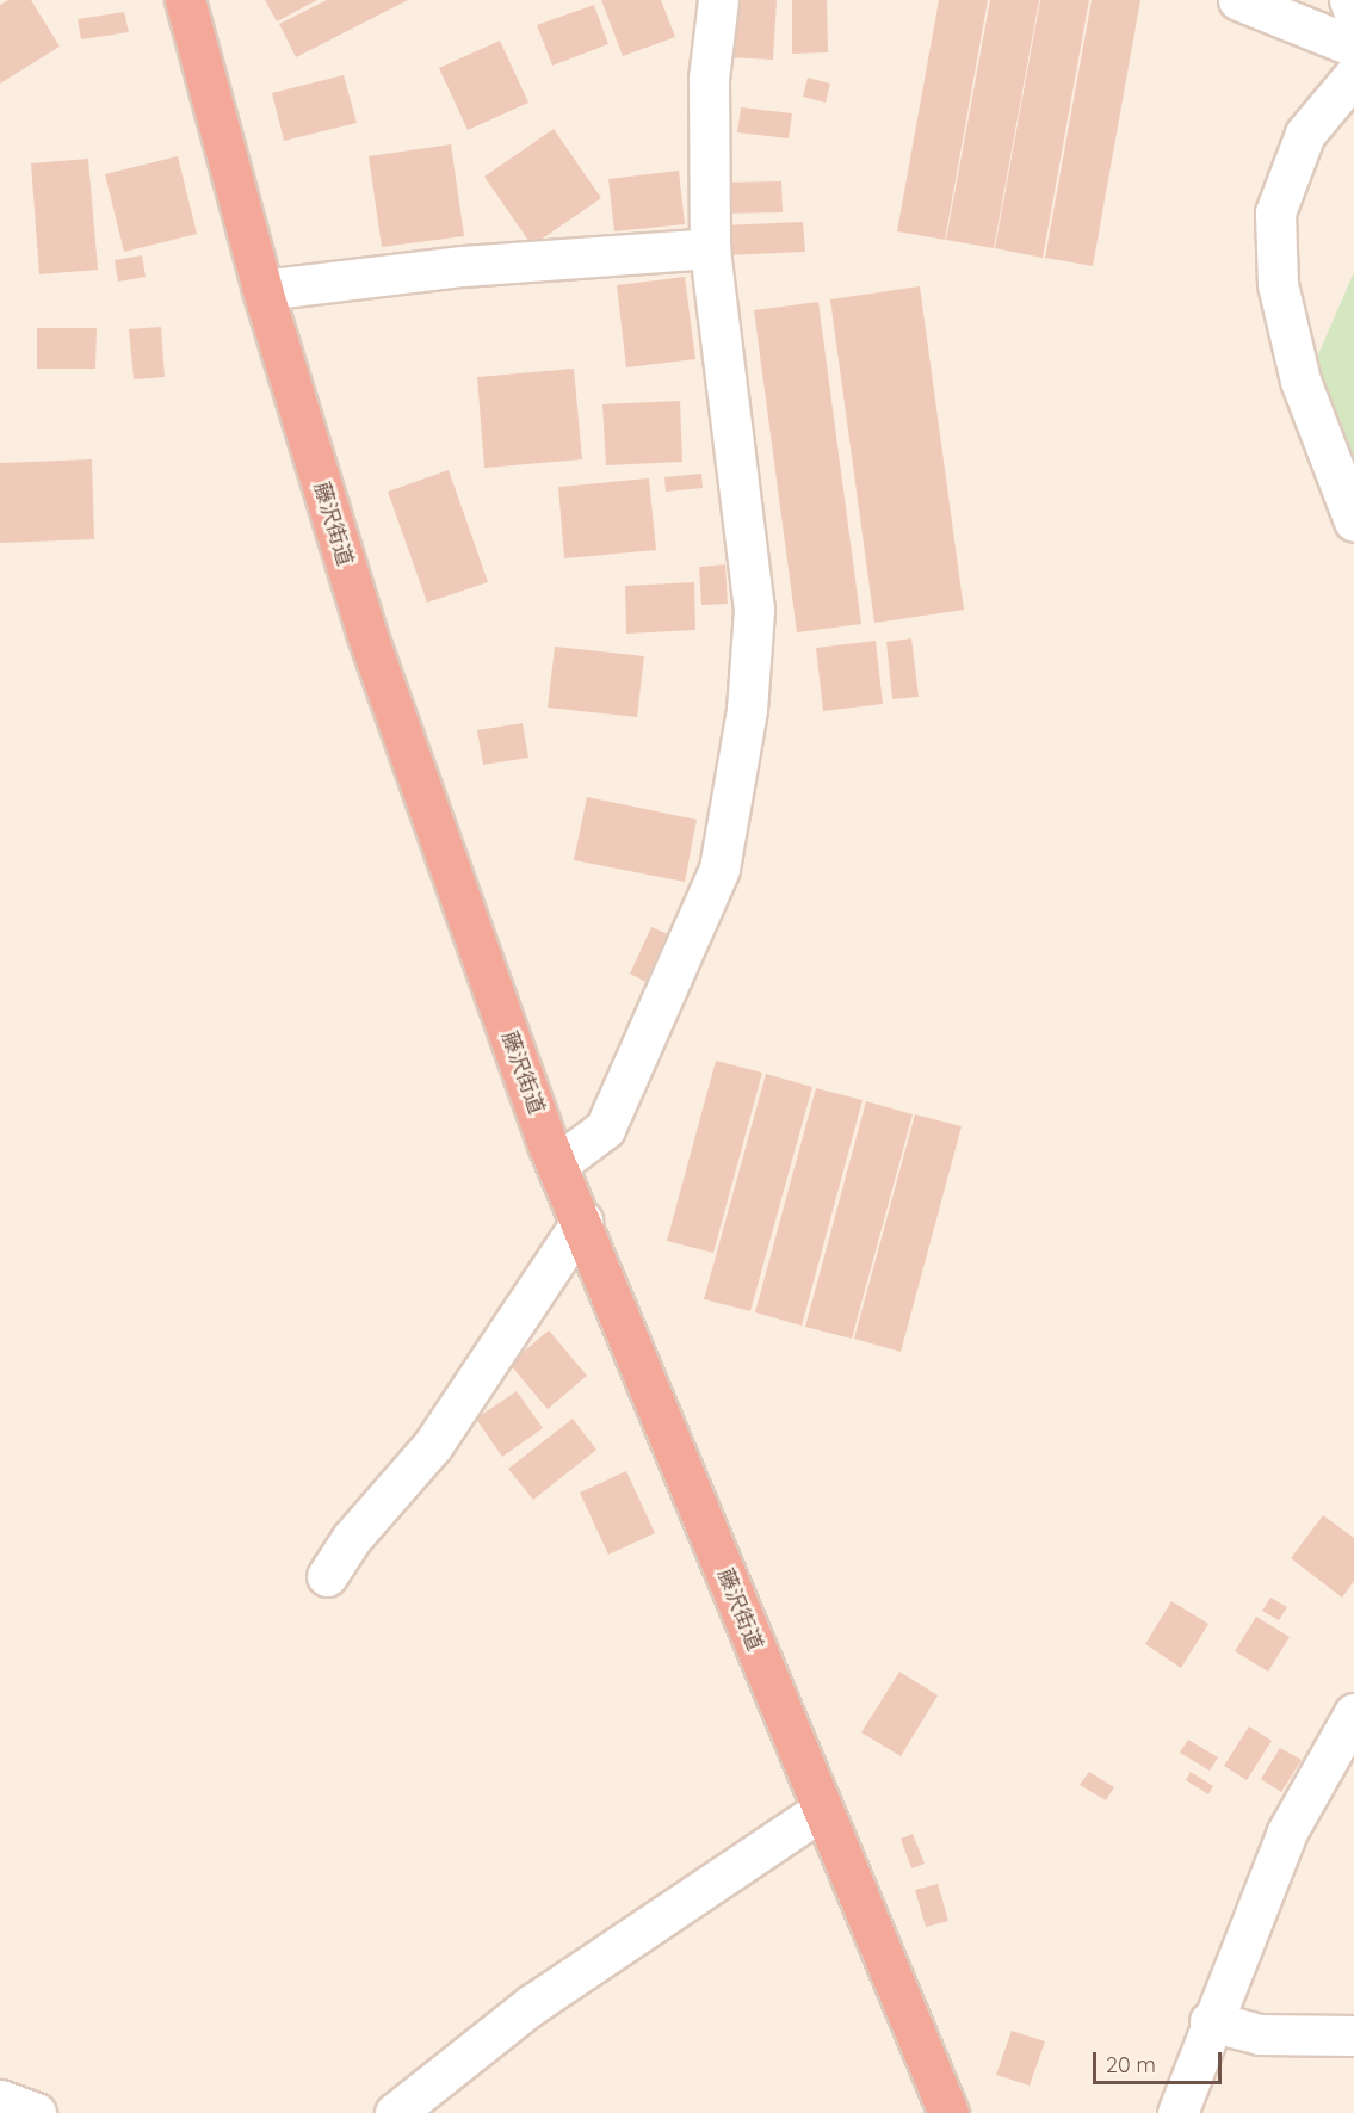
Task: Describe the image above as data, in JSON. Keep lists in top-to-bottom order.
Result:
{
  "streets": {
    "highway": ["藤沢街道"]
  },
  "scale_bar": "20 m"
}
